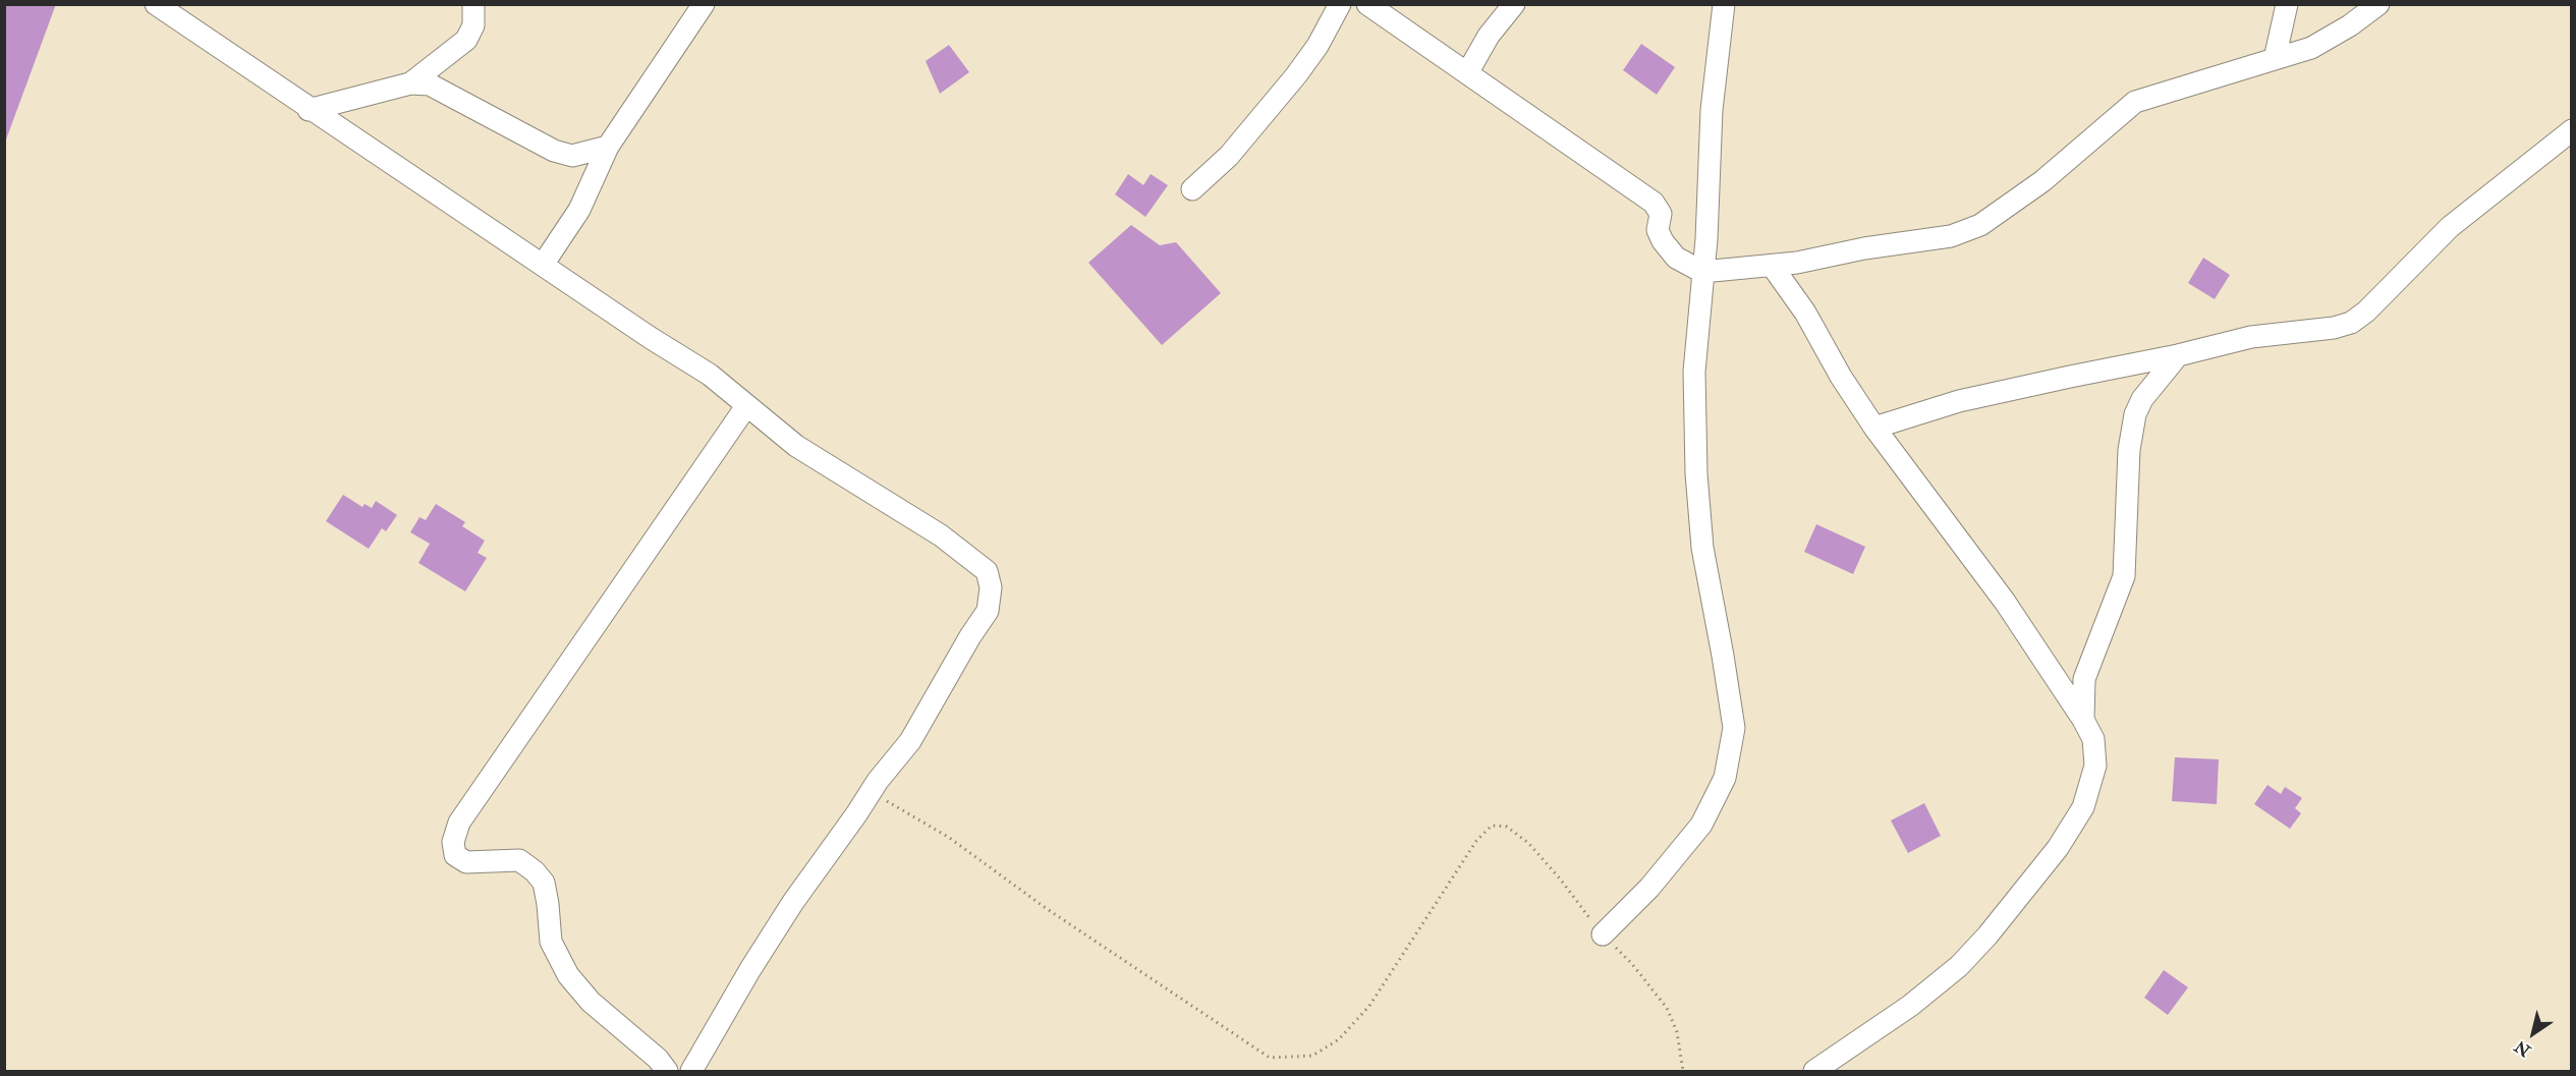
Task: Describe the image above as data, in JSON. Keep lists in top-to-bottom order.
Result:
{
  "north": "bottom left"
}
